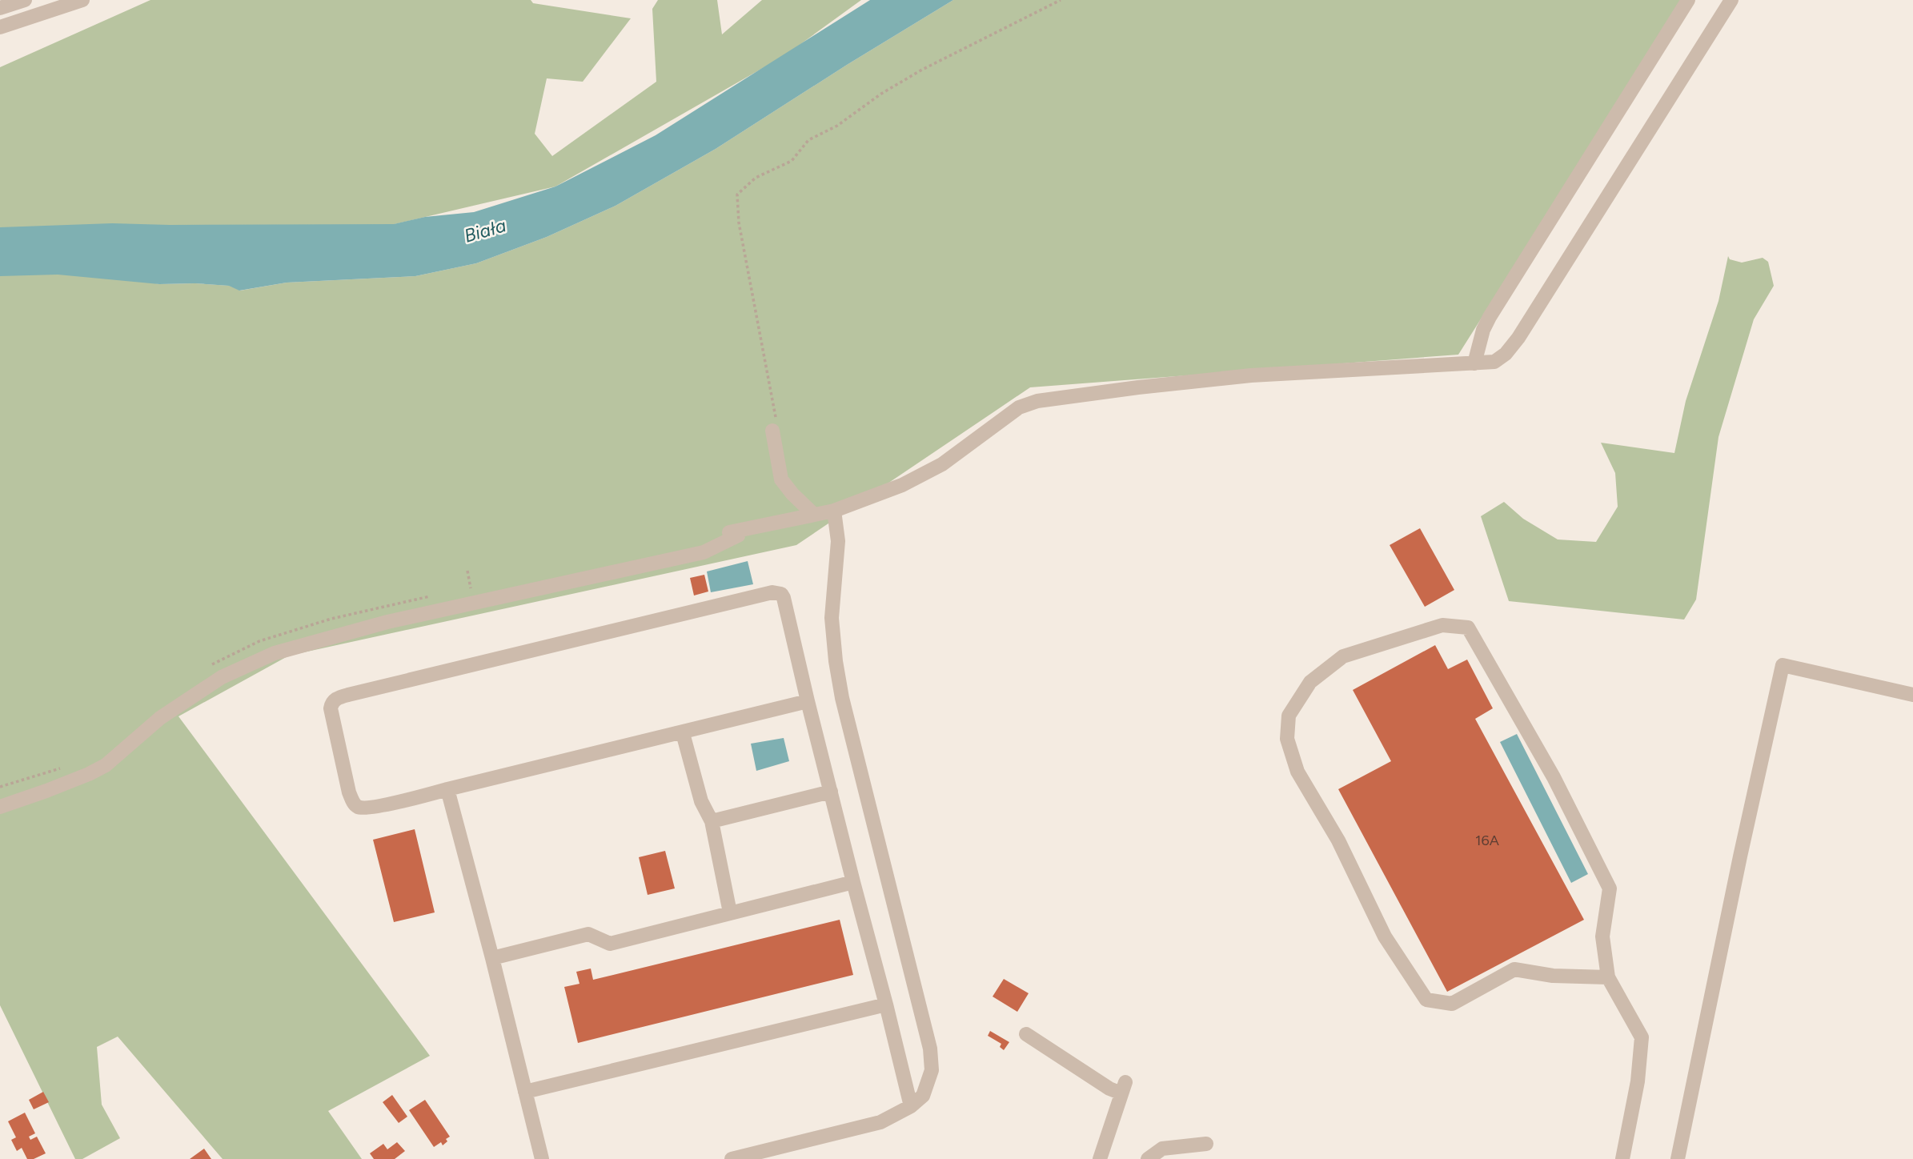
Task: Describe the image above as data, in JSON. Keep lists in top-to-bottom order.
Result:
{
  "water": ["Biała"],
  "house_numbers": ["16A"]
}
